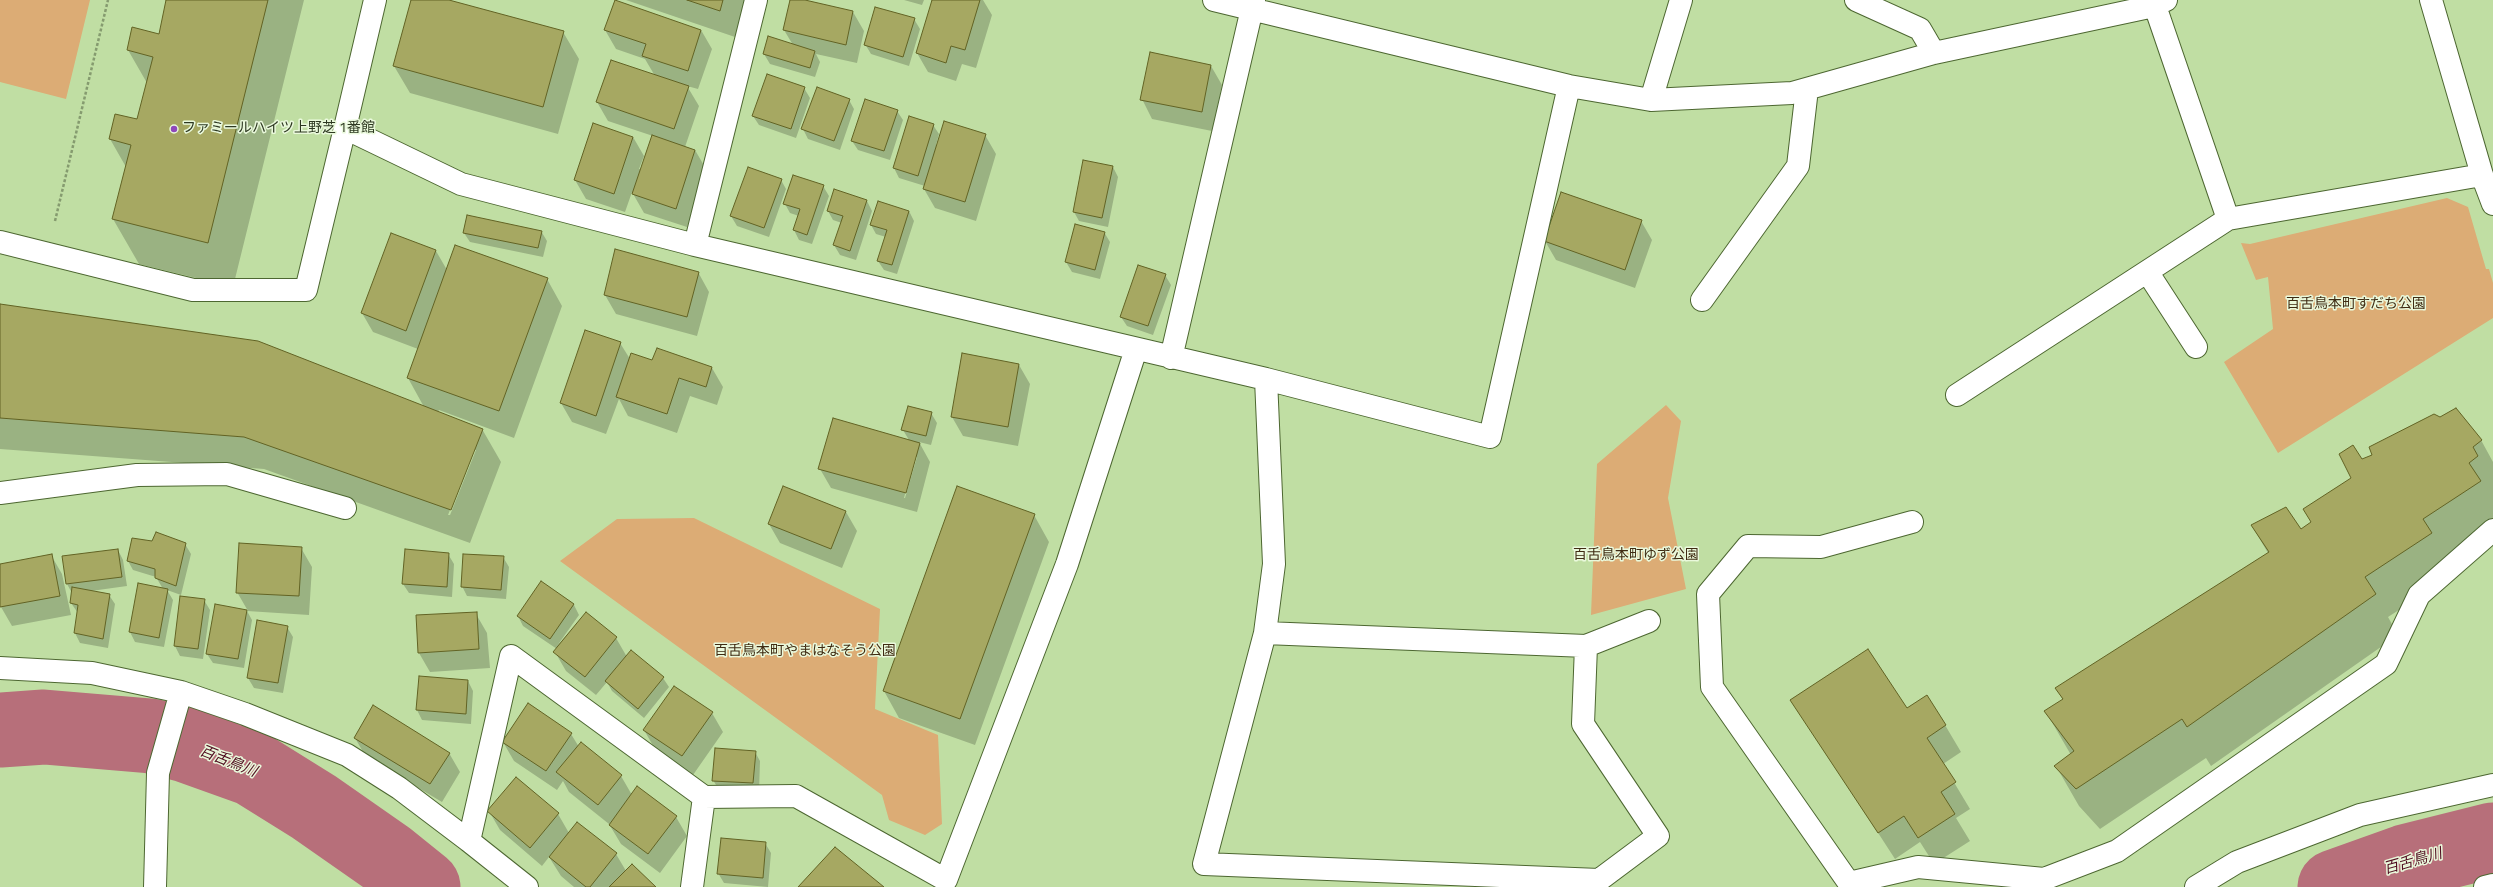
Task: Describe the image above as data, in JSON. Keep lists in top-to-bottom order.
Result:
{
  "water": ["百舌鳥川"],
  "parks": ["百舌鳥本町すだち公園", "百舌鳥本町ゆず公園", "百舌鳥本町やまはなそう公園"],
  "places": ["ファミールハイツ上野芝 1番館"]
}
